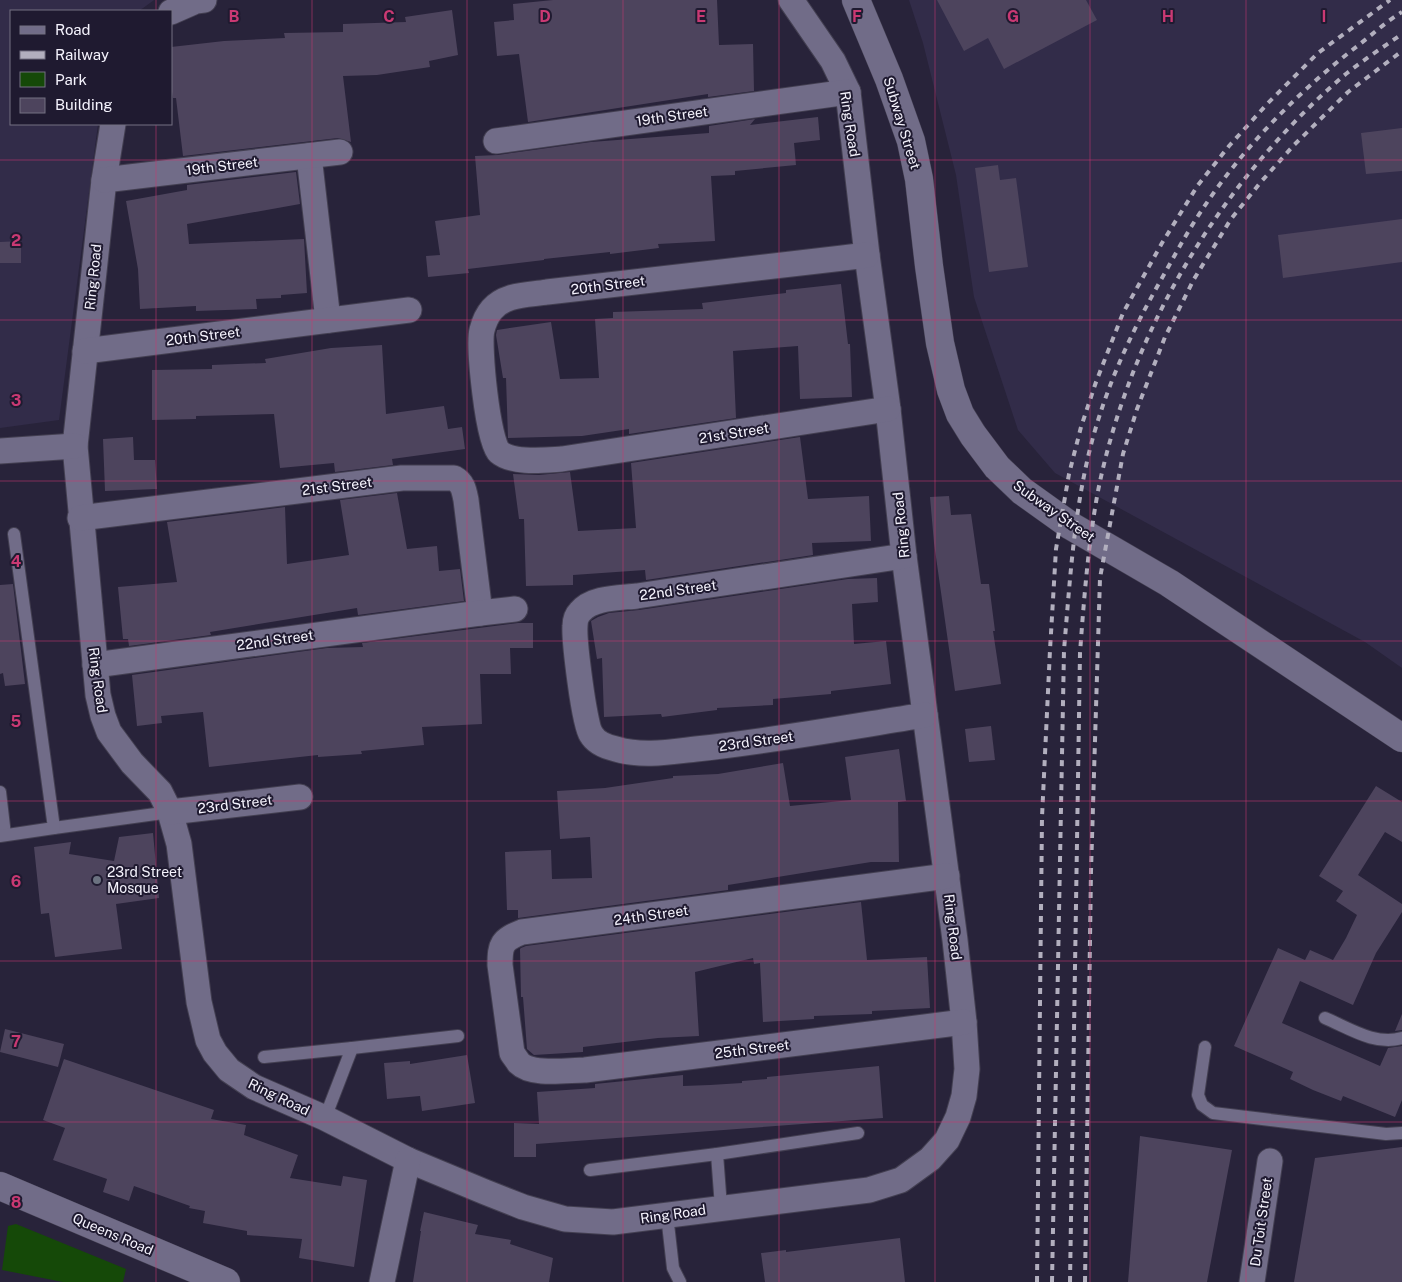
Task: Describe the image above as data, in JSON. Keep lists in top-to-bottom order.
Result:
{
  "streets": {
    "street": [
      "19th Street",
      "Subway Street",
      "Ring Road",
      "20th Street",
      "21st Street",
      "22nd Street",
      "23rd Street",
      "24th Street",
      "25th Street",
      "Du Toit Street",
      "Queens Road"
    ]
  },
  "crossings": [
    ["19th Street", "Ring Road"],
    ["Ring Road", "20th Street"],
    ["Ring Road", "21st Street"],
    ["Ring Road", "22nd Street"],
    ["Ring Road", "23rd Street"],
    ["Ring Road", "24th Street"],
    ["Ring Road", "25th Street"],
    ["20th Street", "21st Street"],
    ["21st Street", "22nd Street"],
    ["22nd Street", "23rd Street"],
    ["24th Street", "25th Street"]
  ],
  "places": ["23rd Street Mosque"],
  "legend": [
    "Road",
    "Railway",
    "Park",
    "Building"
  ],
  "grid": {
    "columns": [
      "B",
      "C",
      "D",
      "E",
      "F",
      "G",
      "H",
      "I"
    ],
    "rows": [
      "2",
      "3",
      "4",
      "5",
      "6",
      "7",
      "8"
    ]
  }
}
